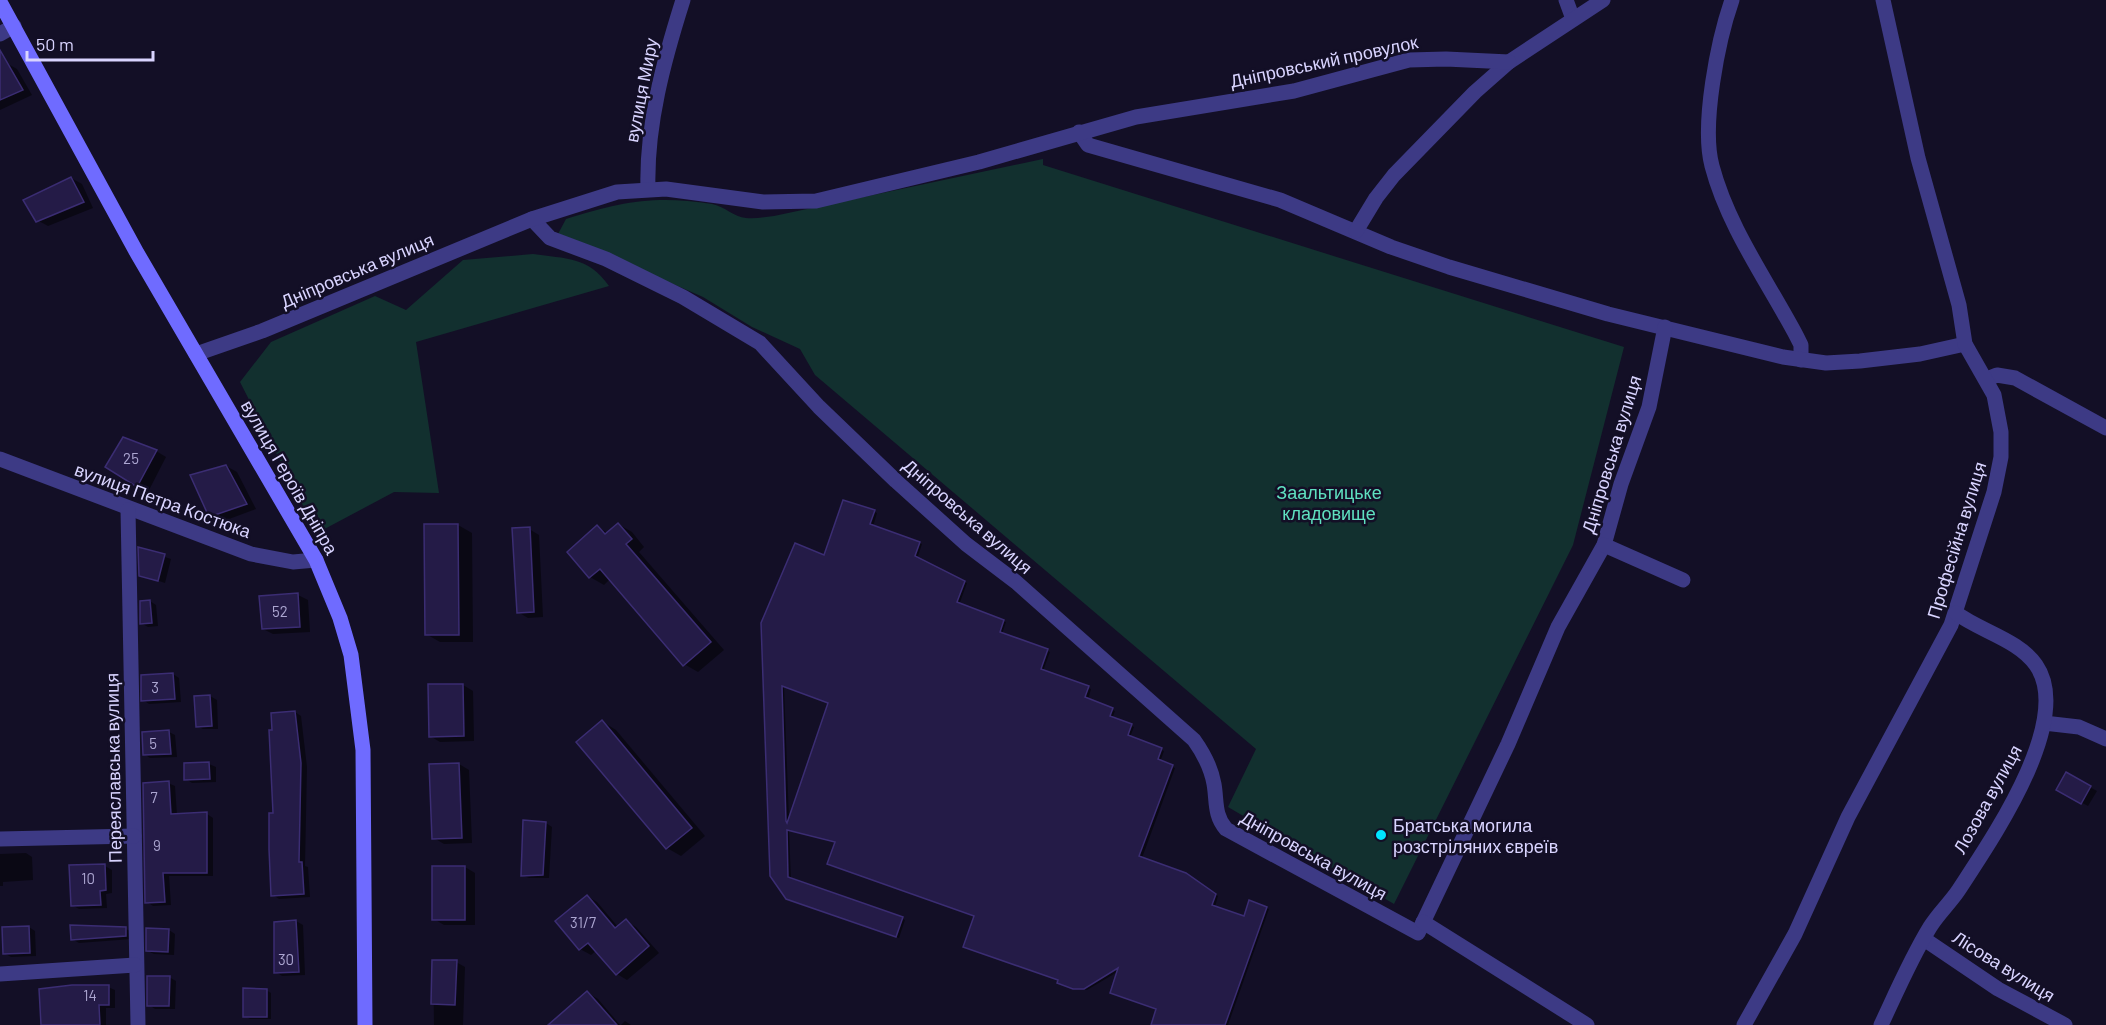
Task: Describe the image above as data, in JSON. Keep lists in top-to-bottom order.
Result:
{
  "streets": {
    "main road": ["вулиця Героїв Дніпра"],
    "street": [
      "Дніпровський провулок",
      "вулиця Миру",
      "Дніпровська вулиця",
      "вулиця Петра Костюка",
      "Професійна вулиця",
      "Переяславська вулиця",
      "Лозова вулиця",
      "Лісова вулиця"
    ]
  },
  "crossings": [
    ["Дніпровський провулок", "Дніпровська вулиця"],
    ["вулиця Миру", "Дніпровська вулиця"],
    ["Дніпровська вулиця", "вулиця Героїв Дніпра"],
    ["вулиця Героїв Дніпра", "вулиця Петра Костюка"],
    ["вулиця Петра Костюка", "Переяславська вулиця"],
    ["Професійна вулиця", "Лозова вулиця"],
    ["Лозова вулиця", "Лісова вулиця"]
  ],
  "parks": ["Заальтицьке кладовище"],
  "places": ["Братська могила розстріляних євреїв"],
  "house_numbers": [
    "25",
    "52",
    "3",
    "5",
    "7",
    "9",
    "10",
    "31/7",
    "30",
    "14"
  ],
  "scale_bar": "50 m"
}
